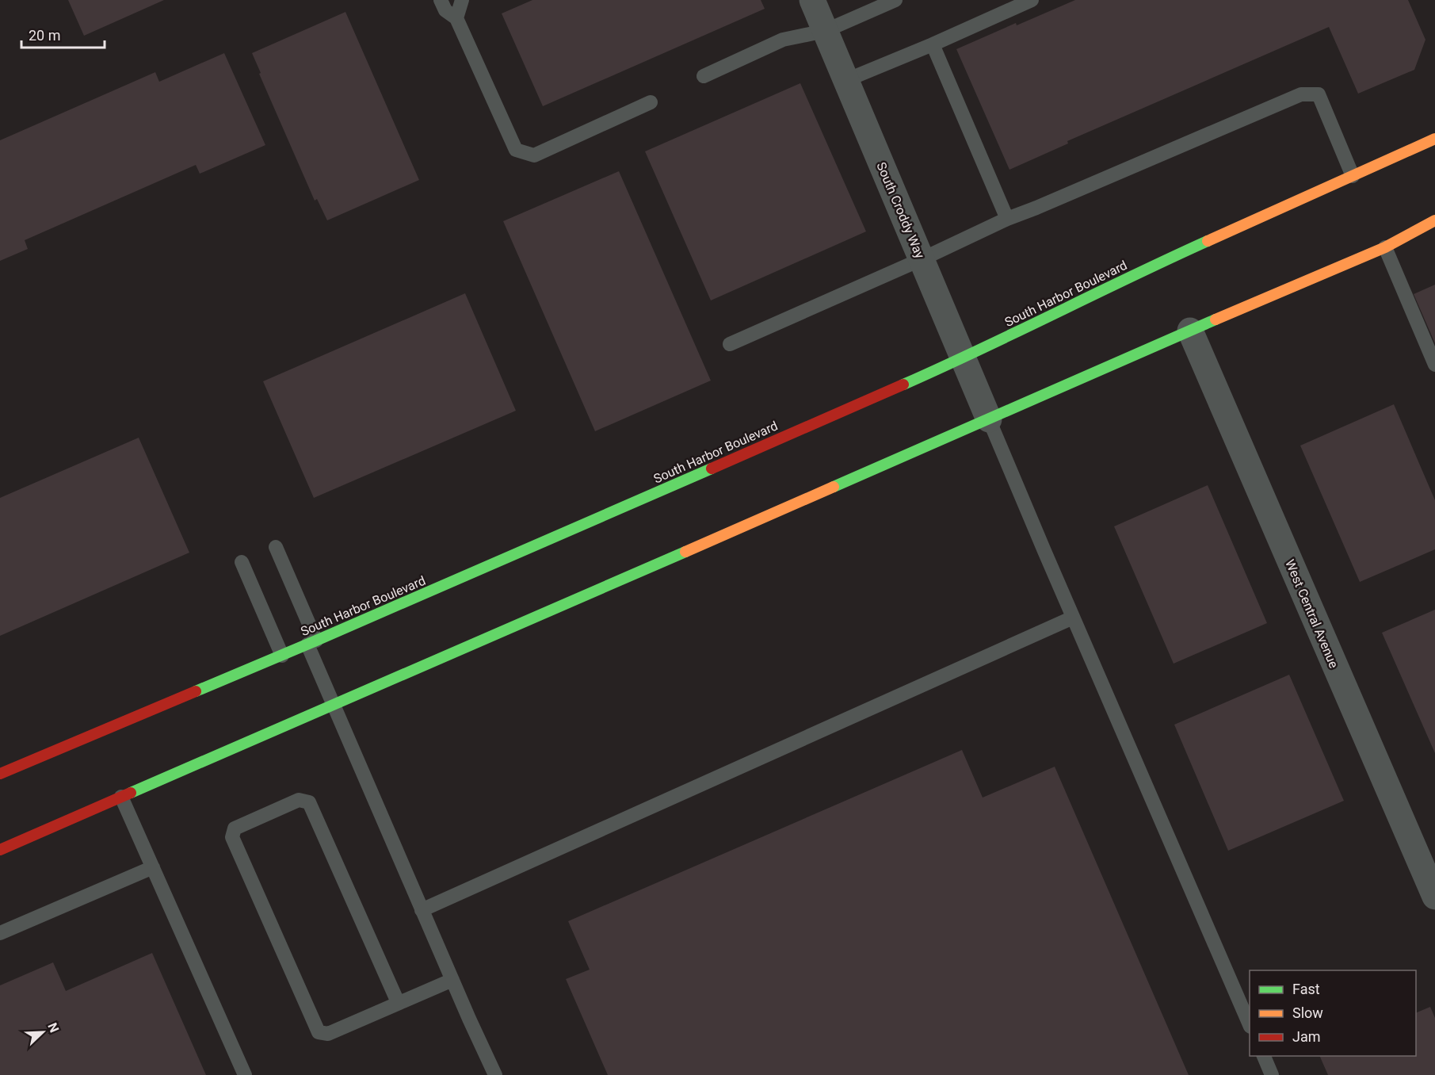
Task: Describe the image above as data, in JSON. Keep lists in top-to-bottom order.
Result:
{
  "streets": {
    "main road": ["South Harbor Boulevard"],
    "street": ["South Croddy Way", "West Central Avenue"]
  },
  "crossings": [
    ["South Croddy Way", "South Harbor Boulevard"]
  ],
  "legend": ["Fast", "Slow", "Jam"],
  "scale_bar": "20 m",
  "north": "top right"
}
